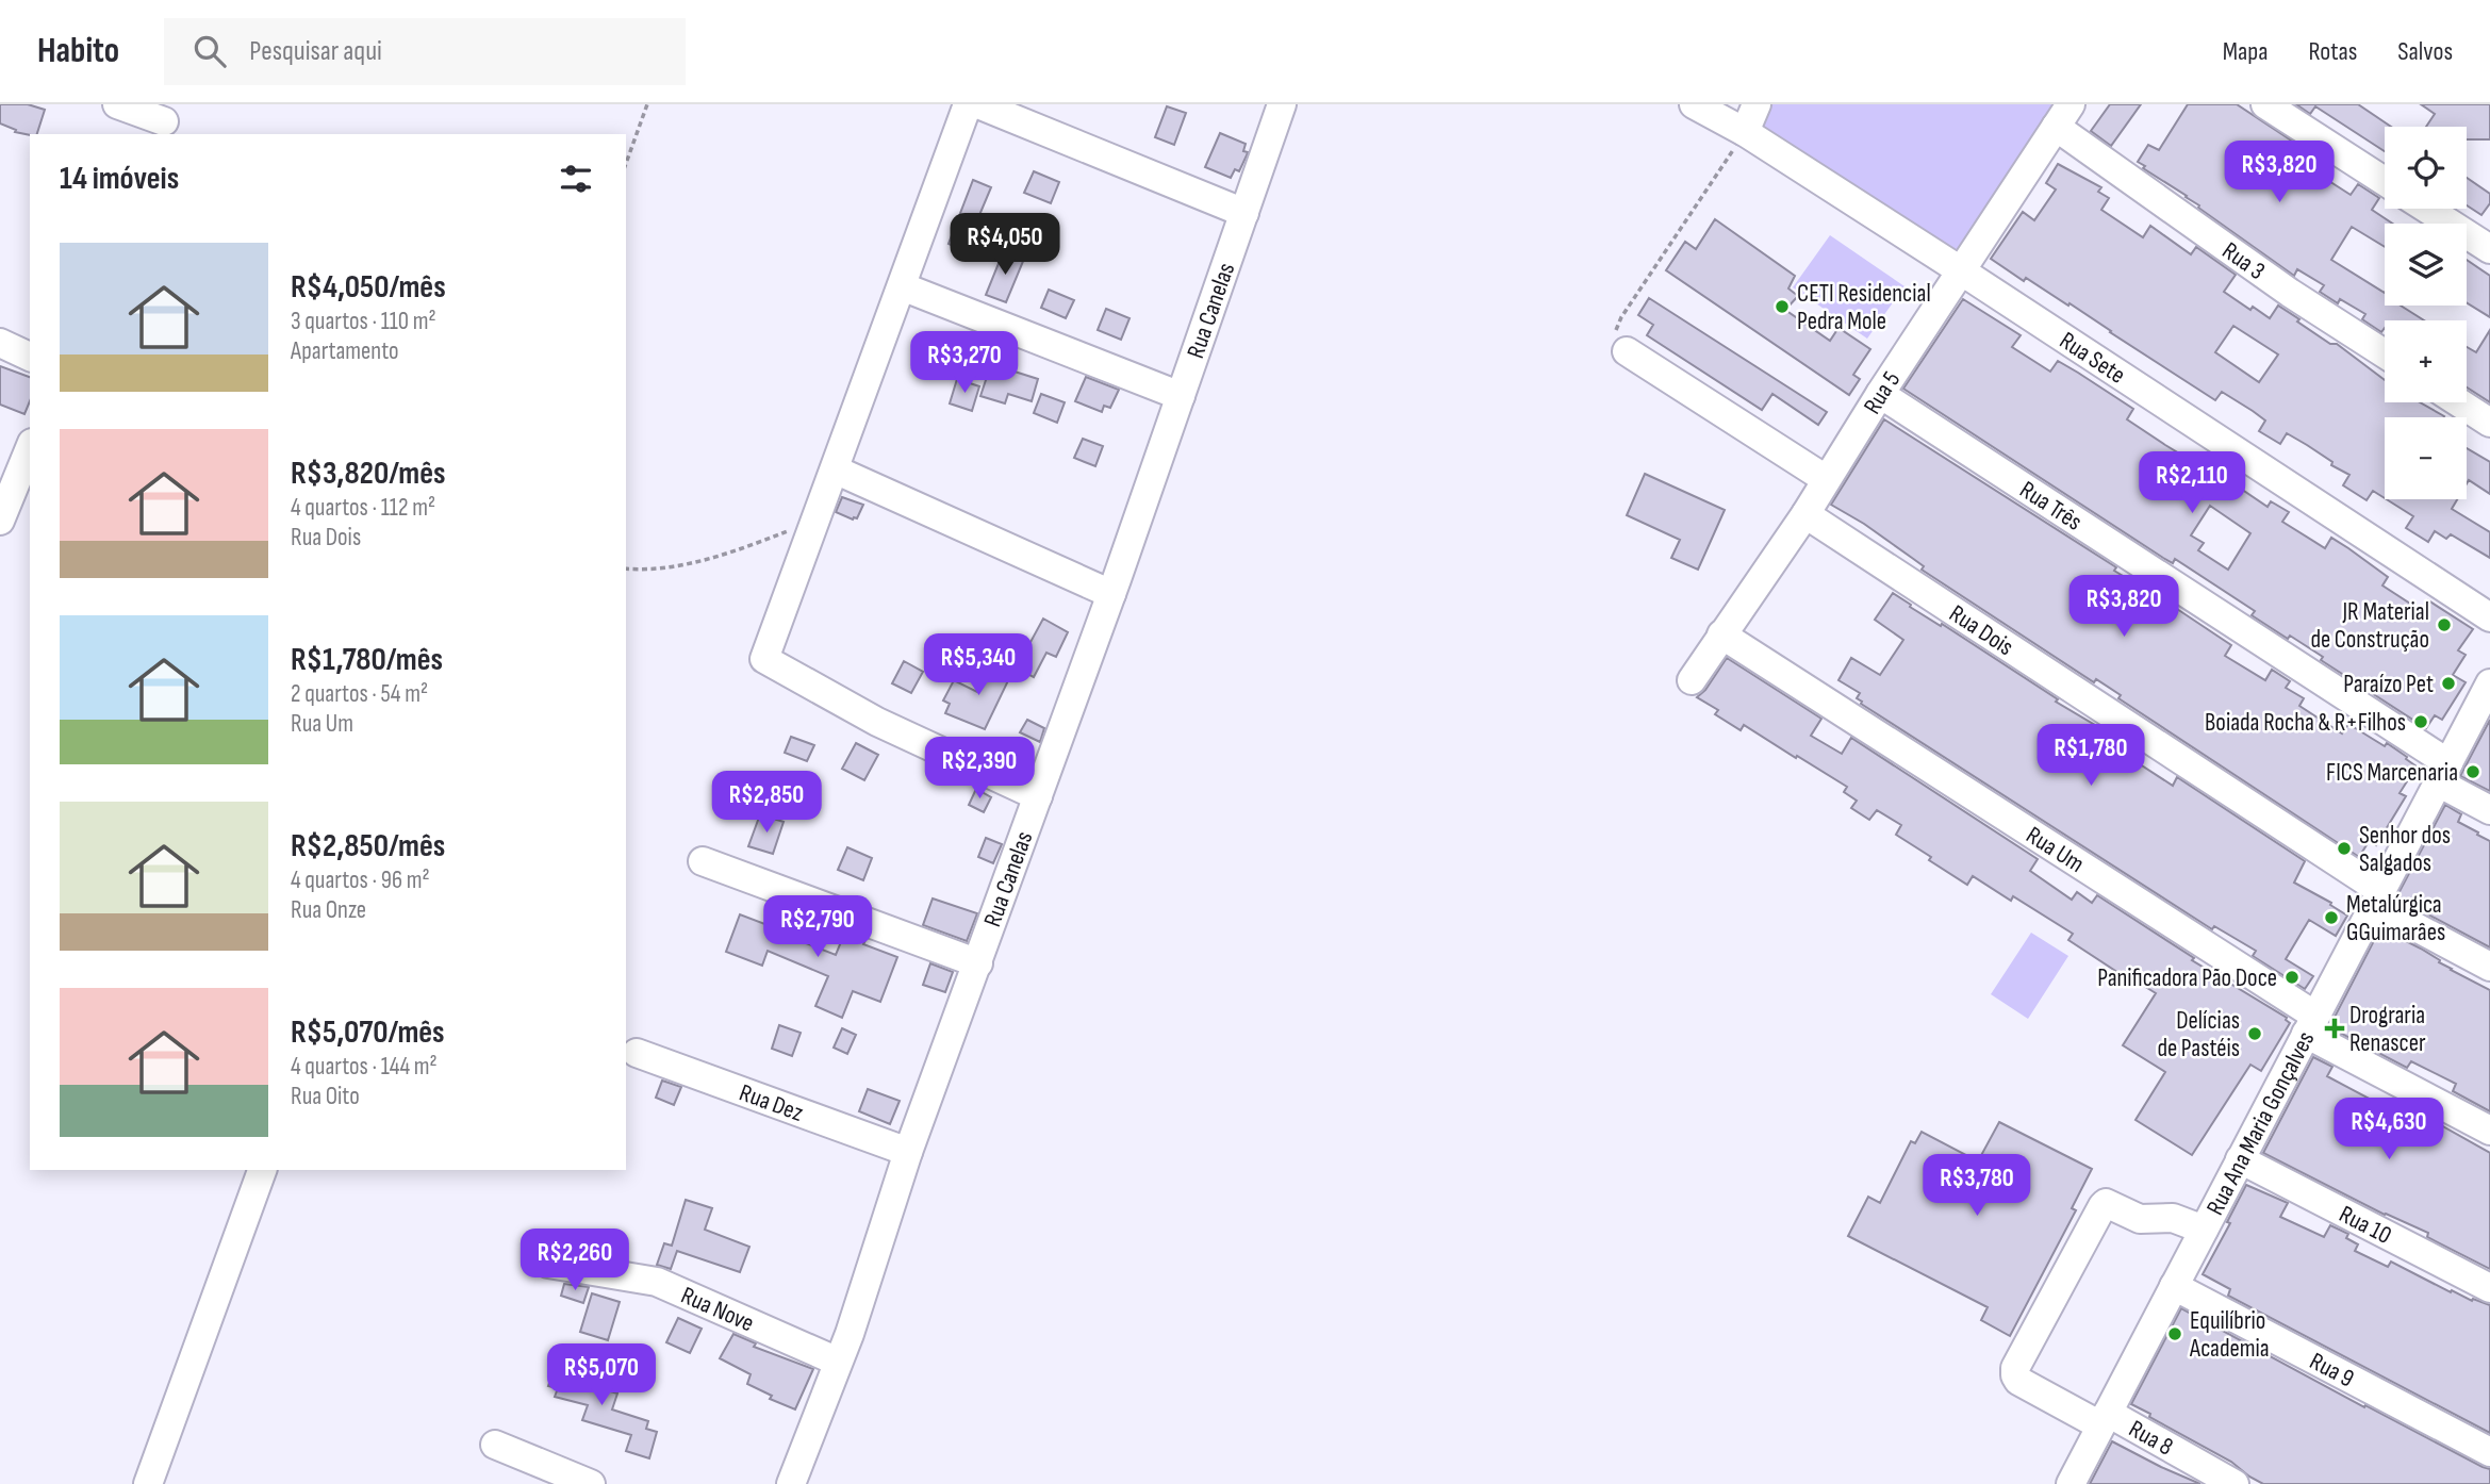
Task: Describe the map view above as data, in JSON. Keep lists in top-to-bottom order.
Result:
{
  "streets": {
    "street": [
      "Rua 3",
      "Rua Canelas",
      "Rua Sete",
      "Rua 5",
      "Rua Três",
      "Rua Dois",
      "Rua Um",
      "Rua Dez",
      "Rua Ana Maria Gonçalves",
      "Rua 10",
      "Rua Nove",
      "Rua 9",
      "Rua 8"
    ]
  },
  "crossings": [
    ["Rua 3", "Rua 5"],
    ["Rua Canelas", "Rua Dez"],
    ["Rua Canelas", "Rua Nove"],
    ["Rua Sete", "Rua 5"],
    ["Rua 5", "Rua Três"],
    ["Rua 5", "Rua Dois"],
    ["Rua 5", "Rua Um"],
    ["Rua Três", "Rua Ana Maria Gonçalves"],
    ["Rua Dois", "Rua Ana Maria Gonçalves"],
    ["Rua Um", "Rua Ana Maria Gonçalves"],
    ["Rua Ana Maria Gonçalves", "Rua 10"],
    ["Rua Ana Maria Gonçalves", "Rua 9"],
    ["Rua Ana Maria Gonçalves", "Rua 8"]
  ],
  "places": {
    "other": [
      "CETI Residencial Pedra Mole",
      "JR Material de Construção",
      "Paraízo Pet",
      "Boiada Rocha & R+Filhos",
      "FICS Marcenaria",
      "Senhor dos Salgados",
      "Metalúrgica GGuimarâes",
      "Panificadora Pão Doce",
      "Delícias de Pastéis",
      "Equilíbrio Academia"
    ],
    "health": ["Drograria Renascer"]
  },
  "page": {
    "header": "Habito",
    "search": "Pesquisar aqui",
    "nav": ["Mapa", "Rotas", "Salvos"],
    "map_buttons": ["+", "−"],
    "heading": "14 imóveis",
    "price": [
      "R$3,820",
      "R$4,050",
      "R$3,270",
      "R$2,110",
      "R$3,820",
      "R$5,340",
      "R$1,780",
      "R$2,390",
      "R$2,850",
      "R$2,790",
      "R$4,630",
      "R$3,780",
      "R$2,260",
      "R$5,070"
    ],
    "list": [
      {
        "name": "R$4,050/mês",
        "note": "3 quartos · 110 m² · Apartamento"
      },
      {
        "name": "R$3,820/mês",
        "note": "4 quartos · 112 m² · Rua Dois"
      },
      {
        "name": "R$1,780/mês",
        "note": "2 quartos · 54 m² · Rua Um"
      },
      {
        "name": "R$2,850/mês",
        "note": "4 quartos · 96 m² · Rua Onze"
      },
      {
        "name": "R$5,070/mês",
        "note": "4 quartos · 144 m² · Rua Oito"
      }
    ]
  }
}
